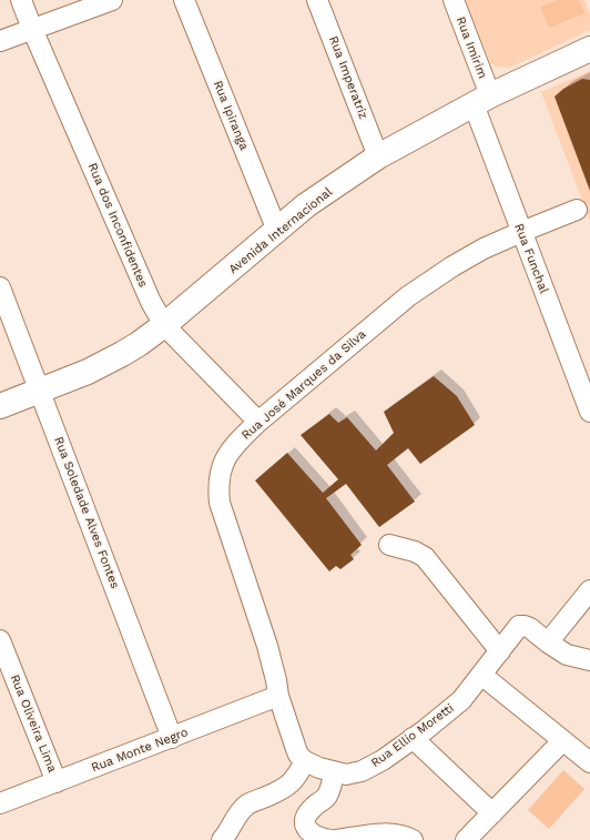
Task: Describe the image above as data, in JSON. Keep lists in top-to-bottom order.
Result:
{
  "streets": {
    "main road": ["Avenida Internacional"],
    "street": [
      "Rua Imirim",
      "Rua Imperatriz",
      "Rua Ipiranga",
      "Rua dos Inconfidentes",
      "Rua Funchal",
      "Rua José Marques da Silva",
      "Rua Soledade Alves Fontes",
      "Rua Oliveira Lima",
      "Rua Ellio Moretti",
      "Rua Monte Negro"
    ]
  },
  "crossings": [
    ["Rua Imirim", "Avenida Internacional"],
    ["Rua Imirim", "Rua Funchal"],
    ["Rua Imperatriz", "Avenida Internacional"],
    ["Rua Ipiranga", "Avenida Internacional"],
    ["Rua dos Inconfidentes", "Avenida Internacional"],
    ["Rua dos Inconfidentes", "Rua José Marques da Silva"],
    ["Avenida Internacional", "Rua Funchal"],
    ["Avenida Internacional", "Rua Soledade Alves Fontes"],
    ["Rua Funchal", "Rua José Marques da Silva"],
    ["Rua José Marques da Silva", "Rua Monte Negro"],
    ["Rua Soledade Alves Fontes", "Rua Monte Negro"],
    ["Rua Oliveira Lima", "Rua Monte Negro"]
  ]
}
